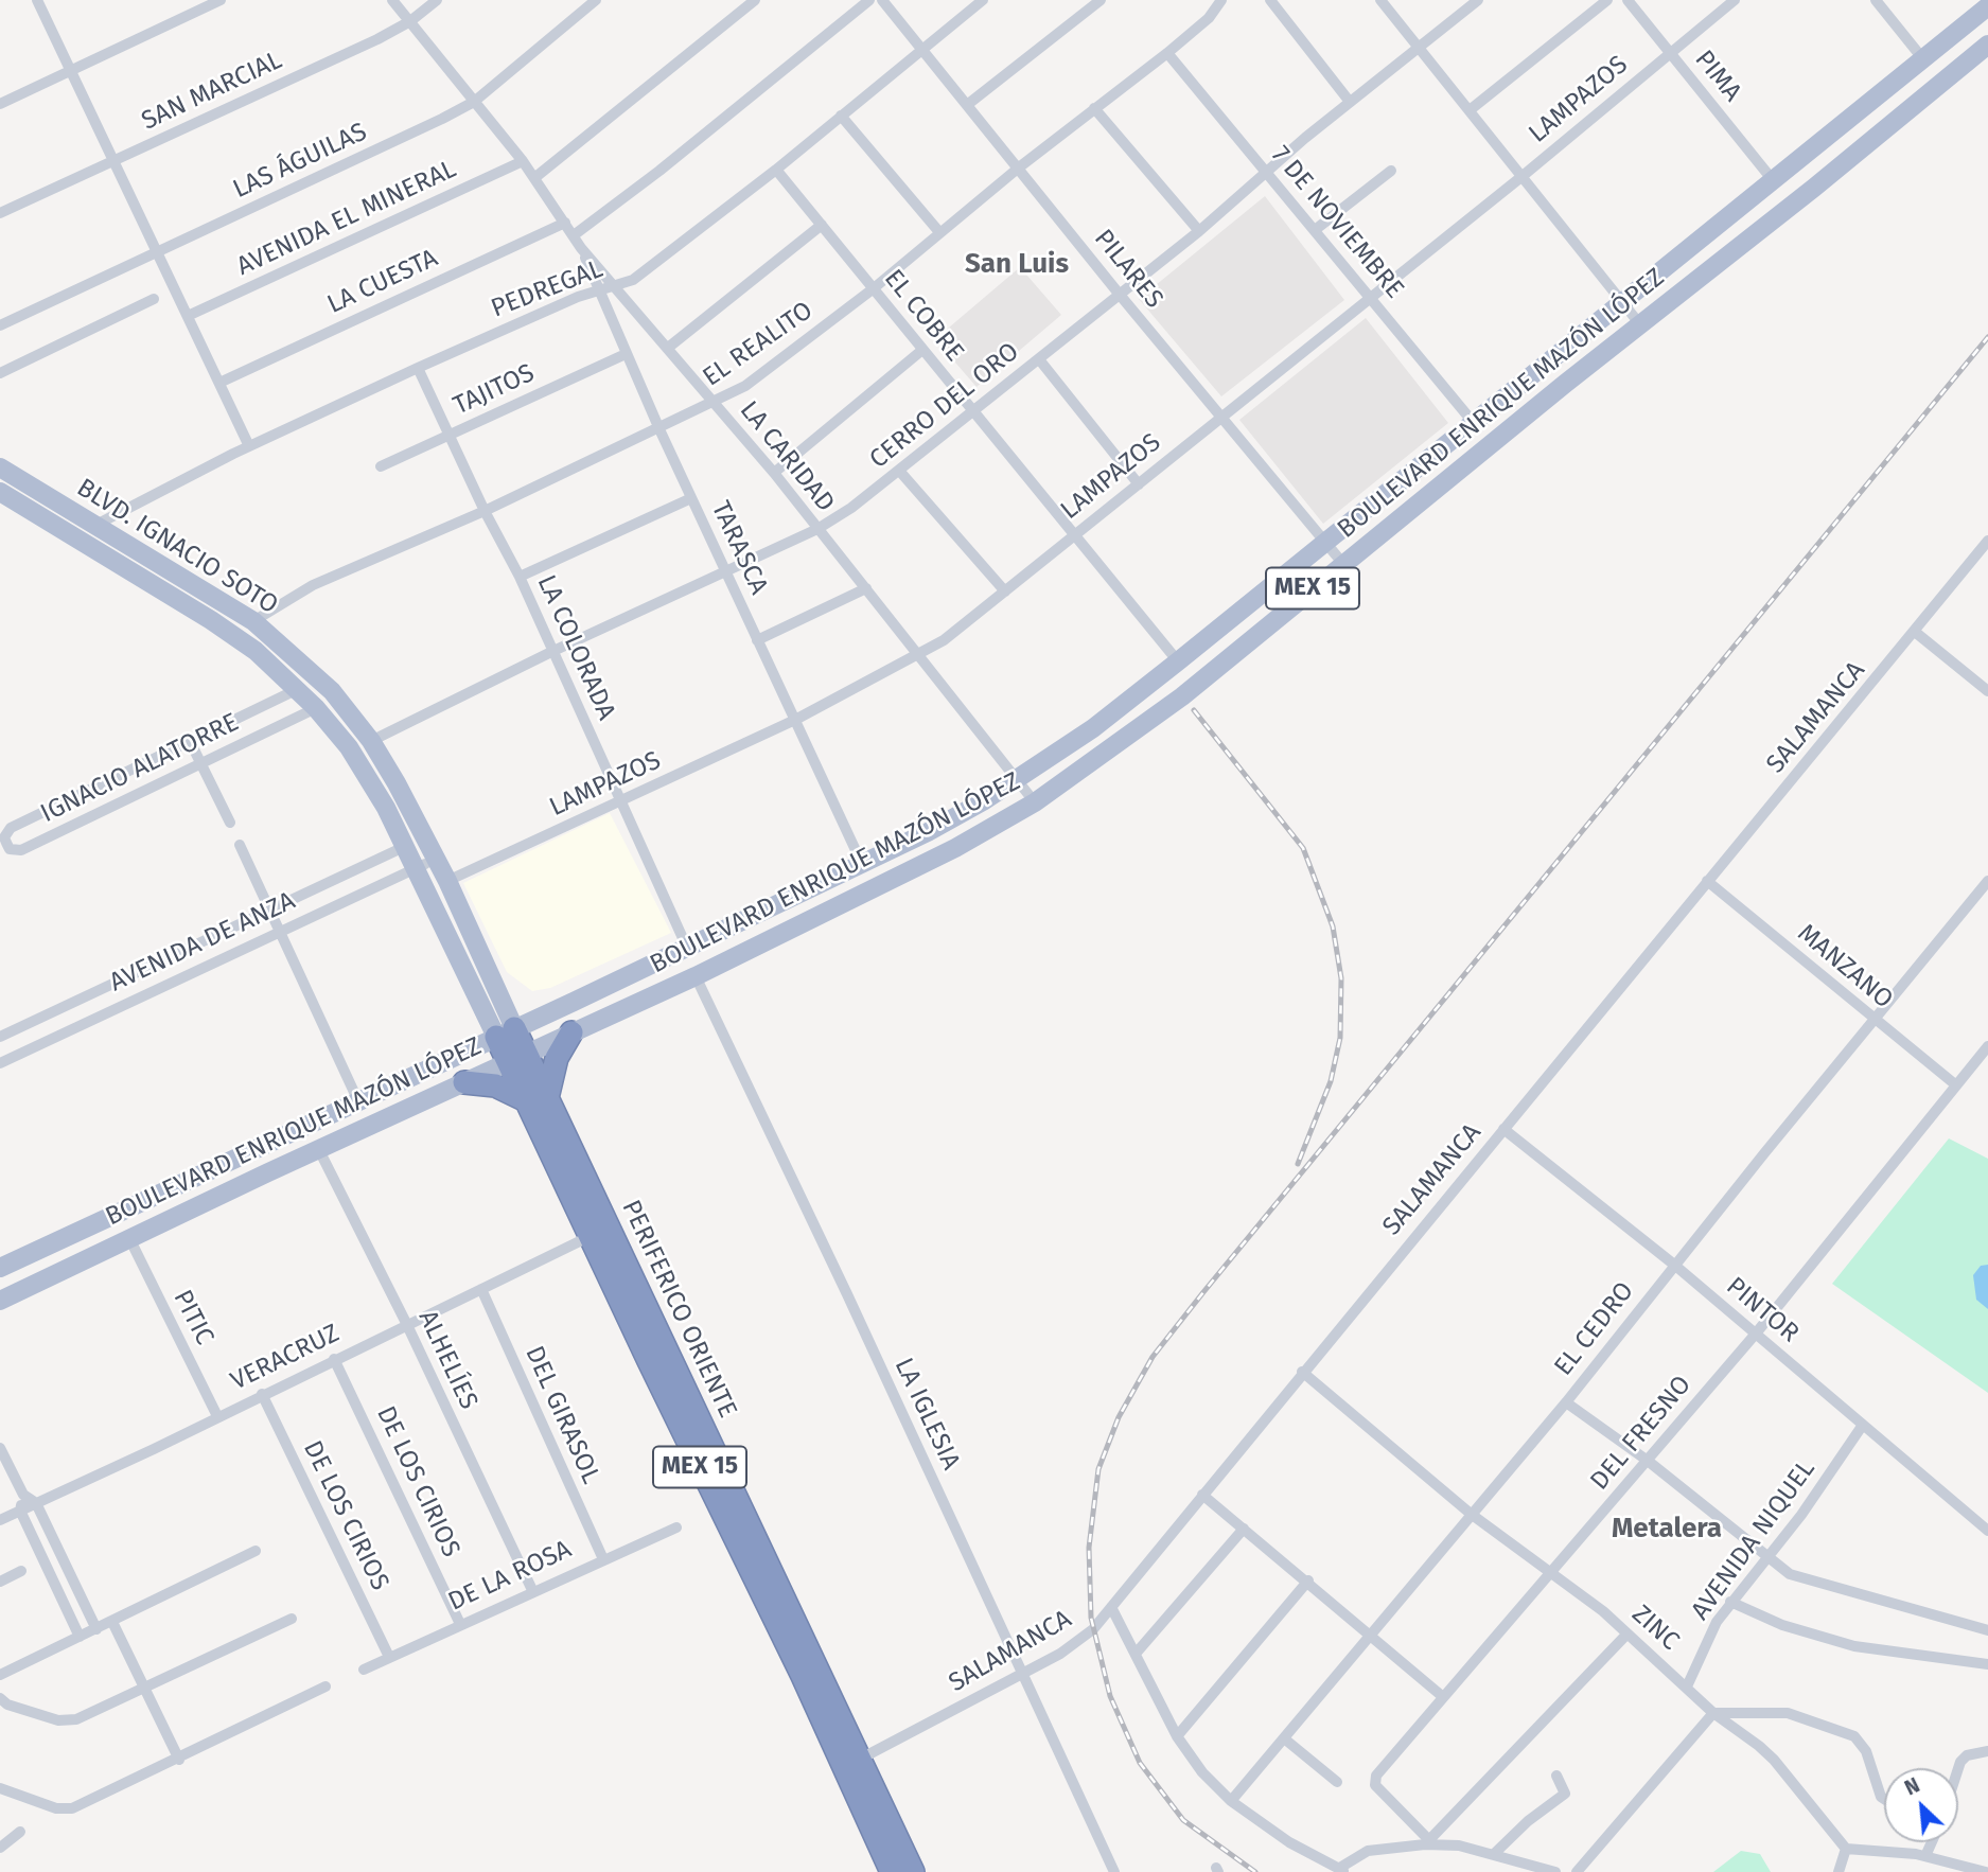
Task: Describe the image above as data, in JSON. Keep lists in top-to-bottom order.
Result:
{
  "streets": {
    "highway": ["MEX 15", "PERIFERICO ORIENTE"],
    "main road": ["BOULEVARD ENRIQUE MAZÓN LÓPEZ", "BLVD. IGNACIO SOTO"],
    "street": [
      "PIMA",
      "SAN MARCIAL",
      "LAMPAZOS",
      "LAS ÁGUILAS",
      "AVENIDA EL MINERAL",
      "7 DE NOVIEMBRE",
      "PILARES",
      "LA CUESTA",
      "PEDREGAL",
      "EL COBRE",
      "EL REALITO",
      "TAJITOS",
      "CERRO DEL ORO",
      "LA CARIDAD",
      "TARASCA",
      "LA COLORADA",
      "SALAMANCA",
      "IGNACIO ALATORRE",
      "AVENIDA DE ANZA",
      "MANZANO",
      "PINTOR",
      "PITIC",
      "EL CEDRO",
      "VERACRUZ",
      "ALHELÍES",
      "LA IGLESIA",
      "DEL GIRASOL",
      "DEL FRESNO",
      "DE LOS CIRIOS",
      "AVENIDA NIQUEL",
      "DE LA ROSA",
      "ZINC"
    ]
  },
  "crossings": [
    ["PIMA", "LAMPAZOS"],
    ["PIMA", "BOULEVARD ENRIQUE MAZÓN LÓPEZ"],
    ["SAN MARCIAL", "LA CARIDAD"],
    ["LAMPAZOS", "7 DE NOVIEMBRE"],
    ["LAMPAZOS", "PILARES"],
    ["LAMPAZOS", "EL COBRE"],
    ["LAMPAZOS", "LA CARIDAD"],
    ["LAMPAZOS", "BLVD. IGNACIO SOTO"],
    ["LAMPAZOS", "TARASCA"],
    ["LAMPAZOS", "LA COLORADA"],
    ["LAS ÁGUILAS", "LA CARIDAD"],
    ["AVENIDA EL MINERAL", "LA CARIDAD"],
    ["7 DE NOVIEMBRE", "EL REALITO"],
    ["7 DE NOVIEMBRE", "BOULEVARD ENRIQUE MAZÓN LÓPEZ"],
    ["7 DE NOVIEMBRE", "CERRO DEL ORO"],
    ["PILARES", "PEDREGAL"],
    ["PILARES", "EL REALITO"],
    ["PILARES", "BOULEVARD ENRIQUE MAZÓN LÓPEZ"],
    ["PILARES", "CERRO DEL ORO"],
    ["LA CUESTA", "LA CARIDAD"],
    ["PEDREGAL", "EL COBRE"],
    ["PEDREGAL", "LA CARIDAD"],
    ["PEDREGAL", "BLVD. IGNACIO SOTO"],
    ["PEDREGAL", "TARASCA"],
    ["PEDREGAL", "LA COLORADA"],
    ["EL COBRE", "EL REALITO"],
    ["EL COBRE", "BOULEVARD ENRIQUE MAZÓN LÓPEZ"],
    ["EL COBRE", "CERRO DEL ORO"],
    ["EL REALITO", "LA CARIDAD"],
    ["EL REALITO", "BLVD. IGNACIO SOTO"],
    ["EL REALITO", "TARASCA"],
    ["EL REALITO", "LA COLORADA"],
    ["TAJITOS", "TARASCA"],
    ["TAJITOS", "LA COLORADA"],
    ["BOULEVARD ENRIQUE MAZÓN LÓPEZ", "LA CARIDAD"],
    ["BOULEVARD ENRIQUE MAZÓN LÓPEZ", "BLVD. IGNACIO SOTO"],
    ["BOULEVARD ENRIQUE MAZÓN LÓPEZ", "TARASCA"],
    ["BOULEVARD ENRIQUE MAZÓN LÓPEZ", "MEX 15"],
    ["BOULEVARD ENRIQUE MAZÓN LÓPEZ", "LA COLORADA"],
    ["BOULEVARD ENRIQUE MAZÓN LÓPEZ", "PERIFERICO ORIENTE"],
    ["BOULEVARD ENRIQUE MAZÓN LÓPEZ", "PITIC"],
    ["BOULEVARD ENRIQUE MAZÓN LÓPEZ", "ALHELÍES"],
    ["BOULEVARD ENRIQUE MAZÓN LÓPEZ", "LA IGLESIA"],
    ["CERRO DEL ORO", "LA CARIDAD"],
    ["CERRO DEL ORO", "BLVD. IGNACIO SOTO"],
    ["CERRO DEL ORO", "TARASCA"],
    ["CERRO DEL ORO", "LA COLORADA"],
    ["LA CARIDAD", "TARASCA"],
    ["BLVD. IGNACIO SOTO", "MEX 15"],
    ["BLVD. IGNACIO SOTO", "IGNACIO ALATORRE"],
    ["BLVD. IGNACIO SOTO", "AVENIDA DE ANZA"],
    ["BLVD. IGNACIO SOTO", "PERIFERICO ORIENTE"],
    ["MEX 15", "PERIFERICO ORIENTE"],
    ["SALAMANCA", "MANZANO"],
    ["SALAMANCA", "PERIFERICO ORIENTE"],
    ["SALAMANCA", "PINTOR"],
    ["SALAMANCA", "LA IGLESIA"],
    ["SALAMANCA", "ZINC"],
    ["MANZANO", "EL CEDRO"],
    ["MANZANO", "DEL FRESNO"],
    ["PERIFERICO ORIENTE", "VERACRUZ"],
    ["PINTOR", "EL CEDRO"],
    ["PINTOR", "DEL FRESNO"],
    ["PINTOR", "AVENIDA NIQUEL"],
    ["PITIC", "VERACRUZ"],
    ["EL CEDRO", "ZINC"],
    ["VERACRUZ", "ALHELÍES"],
    ["VERACRUZ", "DEL GIRASOL"],
    ["VERACRUZ", "DE LOS CIRIOS"],
    ["ALHELÍES", "DE LA ROSA"],
    ["DEL GIRASOL", "DE LA ROSA"],
    ["DEL FRESNO", "ZINC"],
    ["DE LOS CIRIOS", "DE LA ROSA"],
    ["AVENIDA NIQUEL", "ZINC"]
  ],
  "districts": ["San Luis", "Metalera"],
  "north": "top left"
}
